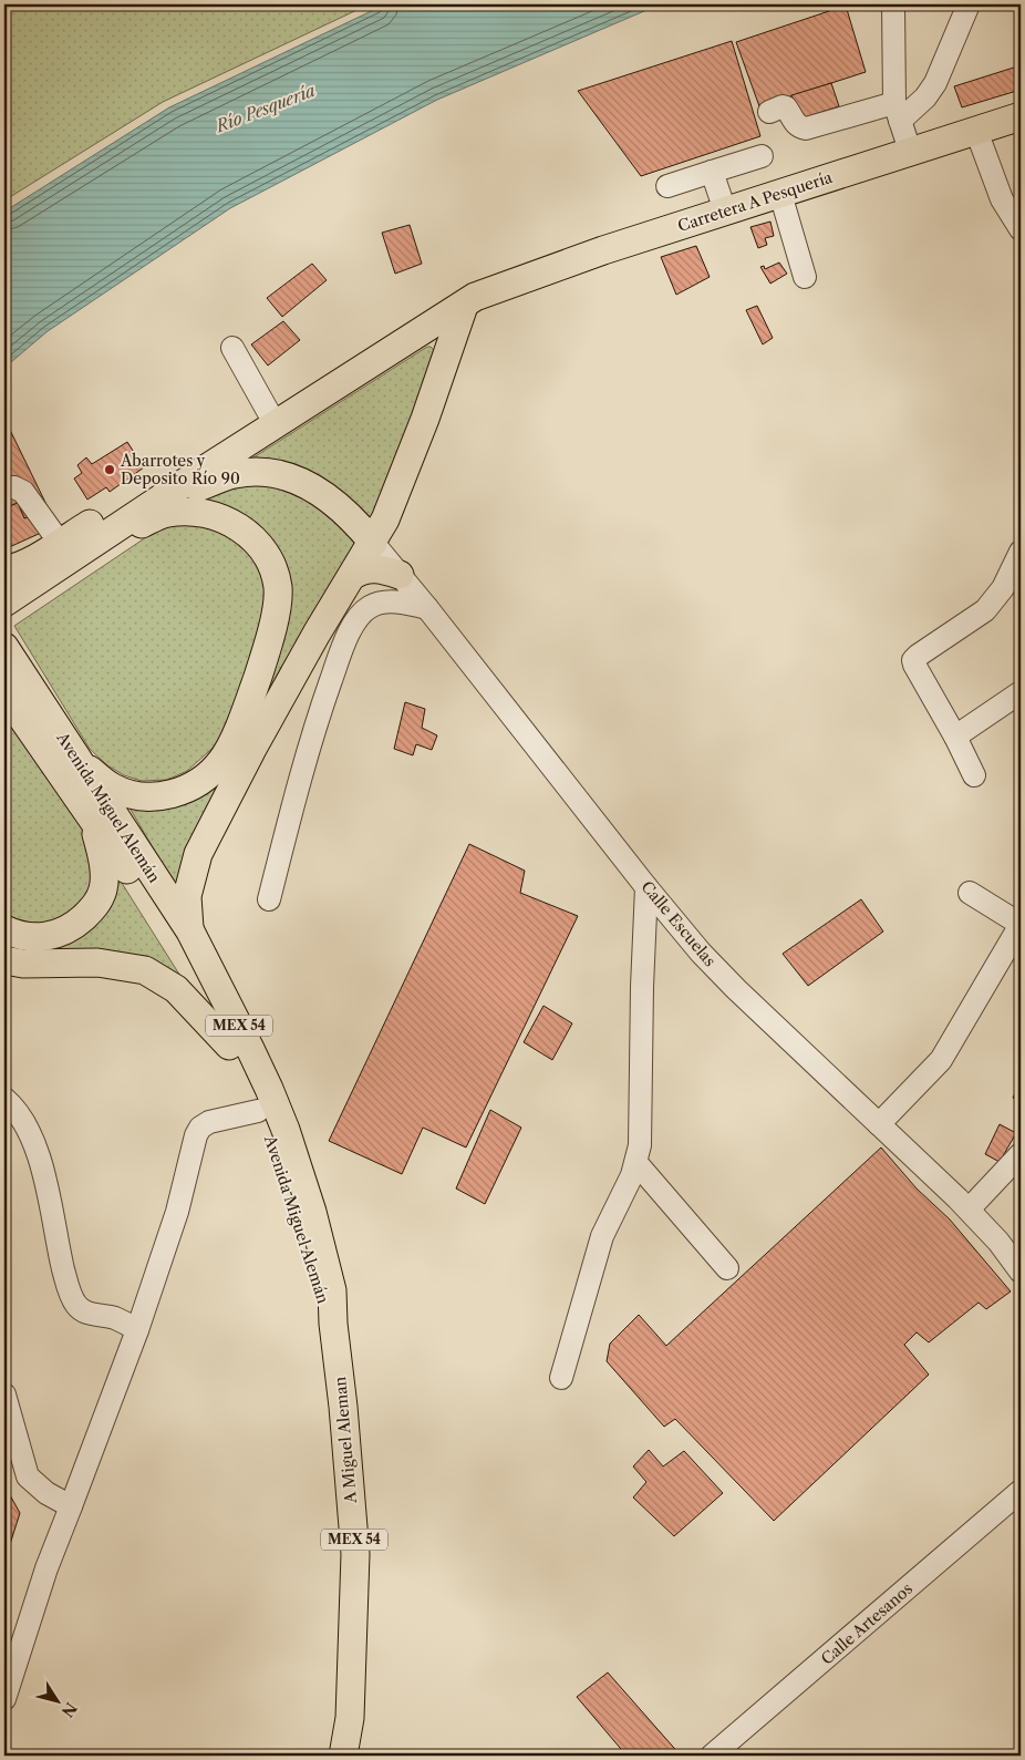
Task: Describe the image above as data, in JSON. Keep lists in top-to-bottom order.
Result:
{
  "streets": {
    "main road": [
      "Carretera A Pesquería",
      "Avenida Miguel Alemán",
      "MEX 54",
      "A Miguel Aleman"
    ],
    "street": ["Calle Escuelas", "Calle Artesanos"]
  },
  "crossings": [
    ["Avenida Miguel Alemán", "A Miguel Aleman"]
  ],
  "water": ["Río Pesquería"],
  "places": ["Abarrotes y Deposito Río 90"],
  "north": "bottom right"
}
